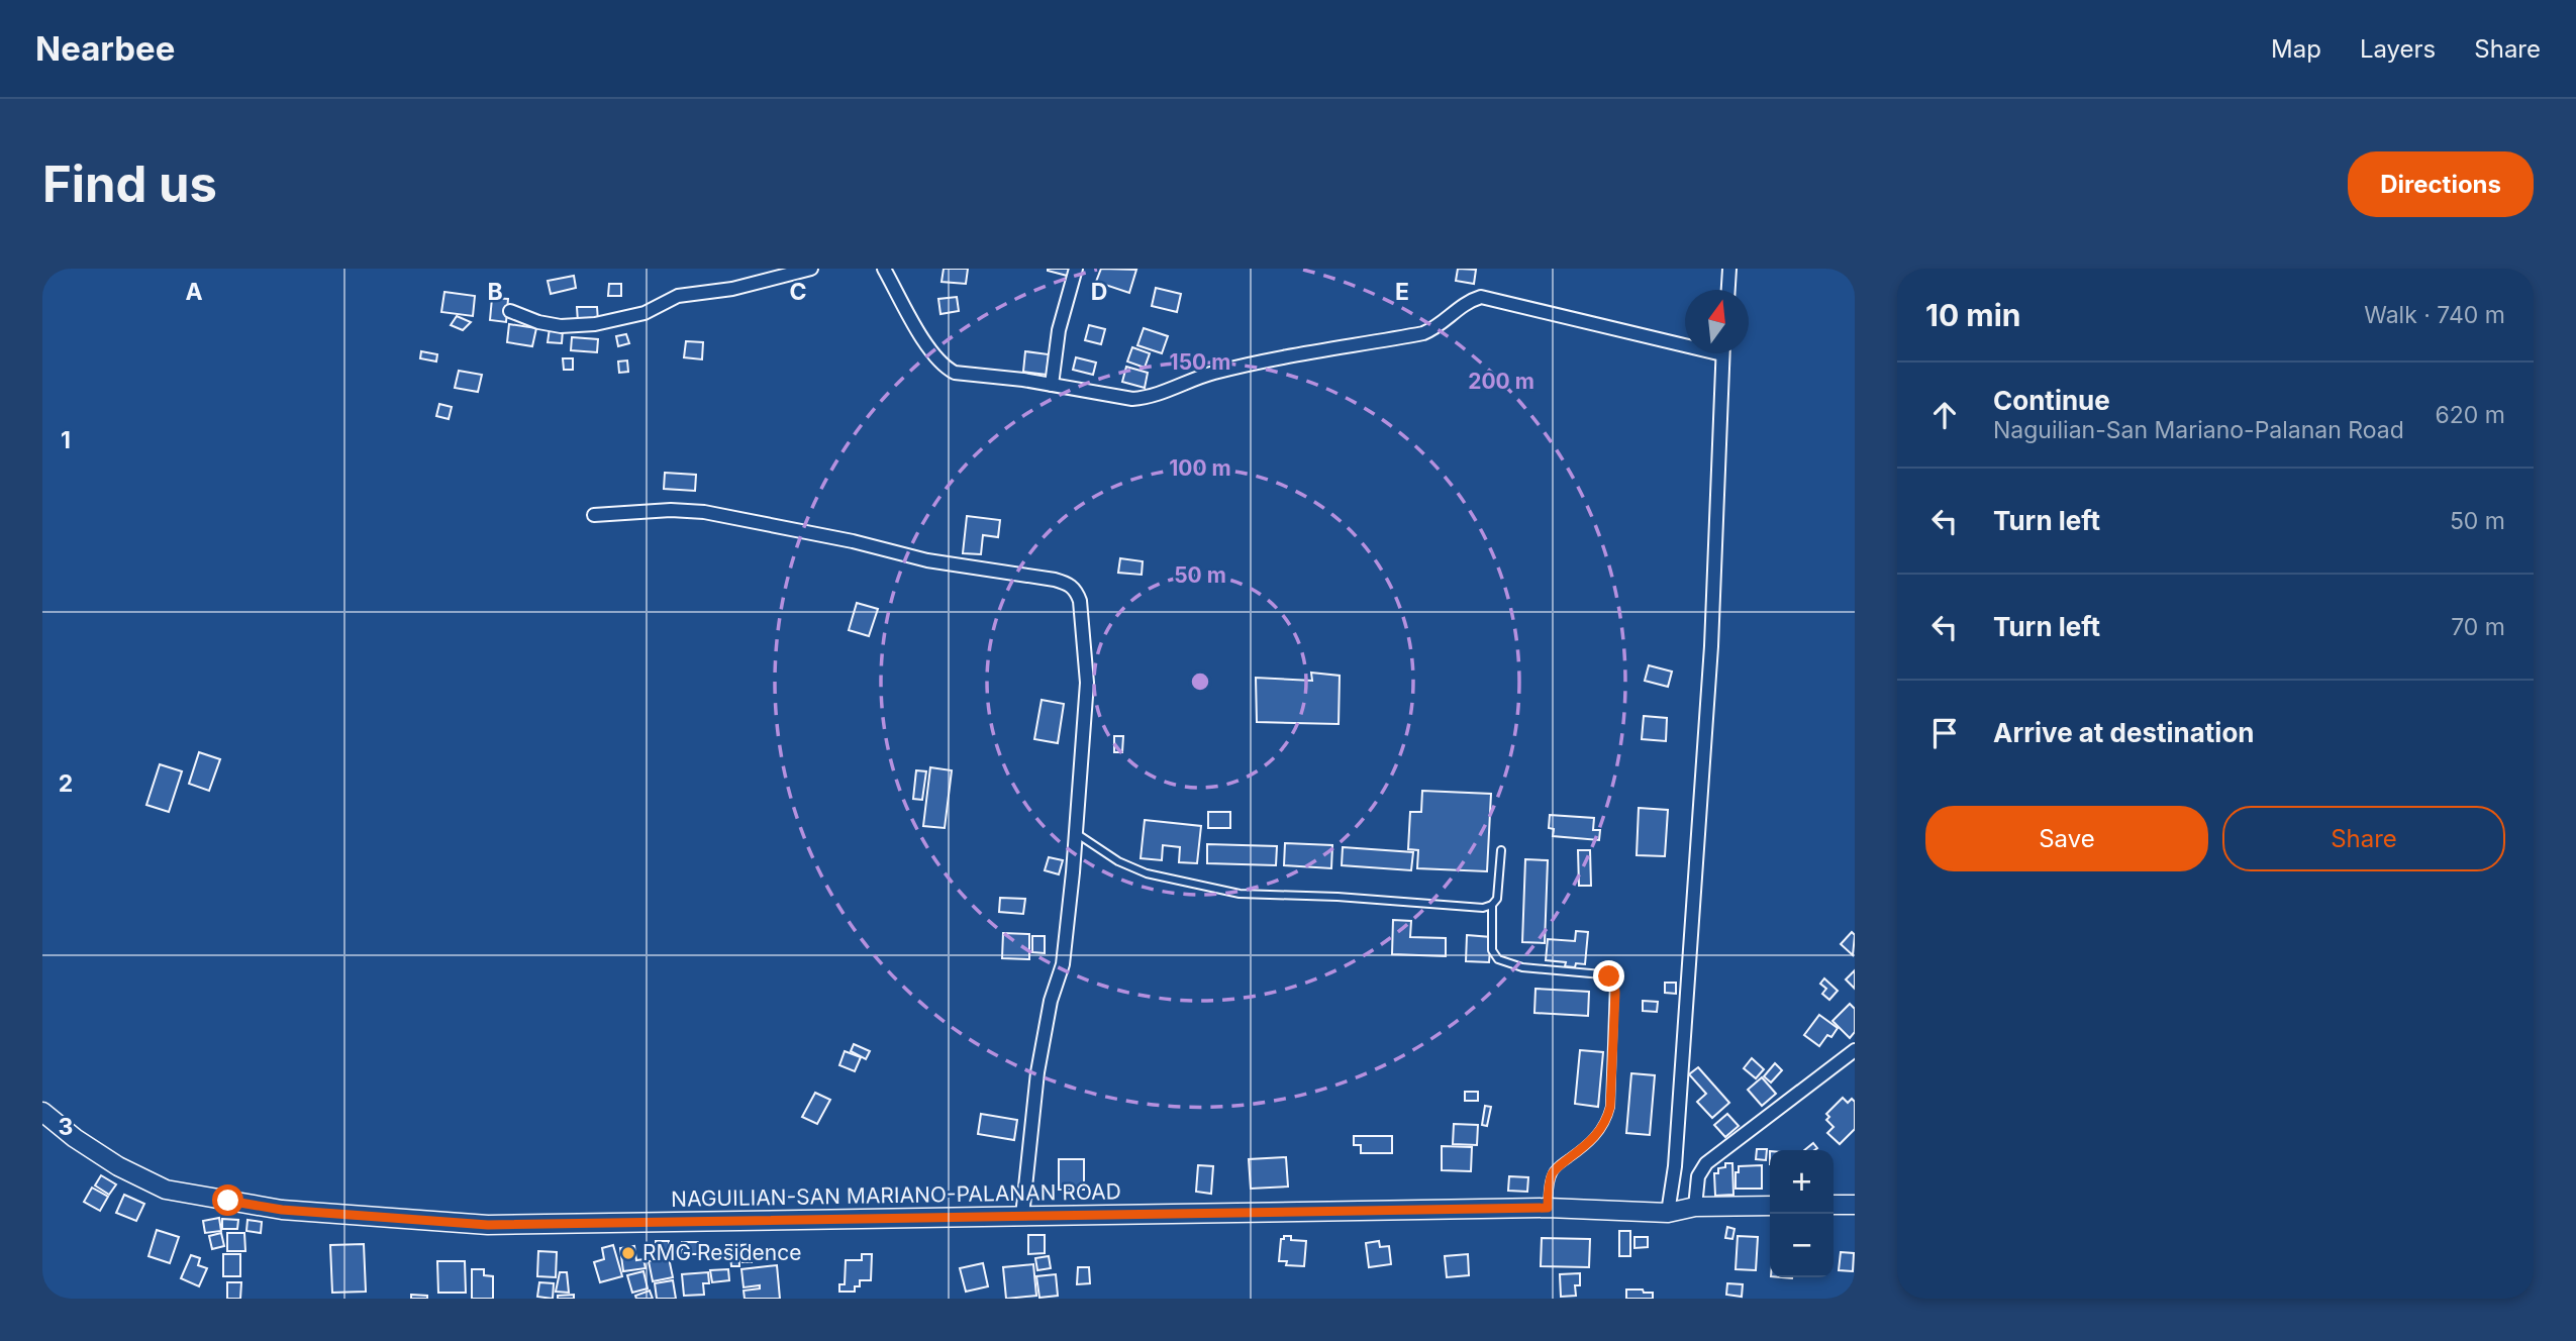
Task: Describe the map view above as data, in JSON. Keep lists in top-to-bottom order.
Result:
{
  "streets": {
    "main road": ["NAGUILIAN-SAN MARIANO-PALANAN ROAD"]
  },
  "places": ["RMG Residence"],
  "north": "top",
  "page": {
    "header": "Nearbee",
    "nav": ["Map", "Layers", "Share"],
    "buttons": [
      "Directions",
      ["Save", "Share"]
    ],
    "title": "Find us",
    "heading": ["10 min", "Walk · 740 m"],
    "list": [
      ["Continue", "Naguilian-San Mariano-Palanan Road", "620 m"],
      ["Turn left", "50 m"],
      ["Turn left", "70 m"],
      "Arrive at destination"
    ],
    "map_buttons": ["+", "−"]
  },
  "grid": {
    "columns": [
      "A",
      "B",
      "C",
      "D",
      "E"
    ],
    "rows": ["1", "2", "3"]
  },
  "rings": [
    "150 m",
    "200 m",
    "100 m",
    "50 m"
  ]
}
